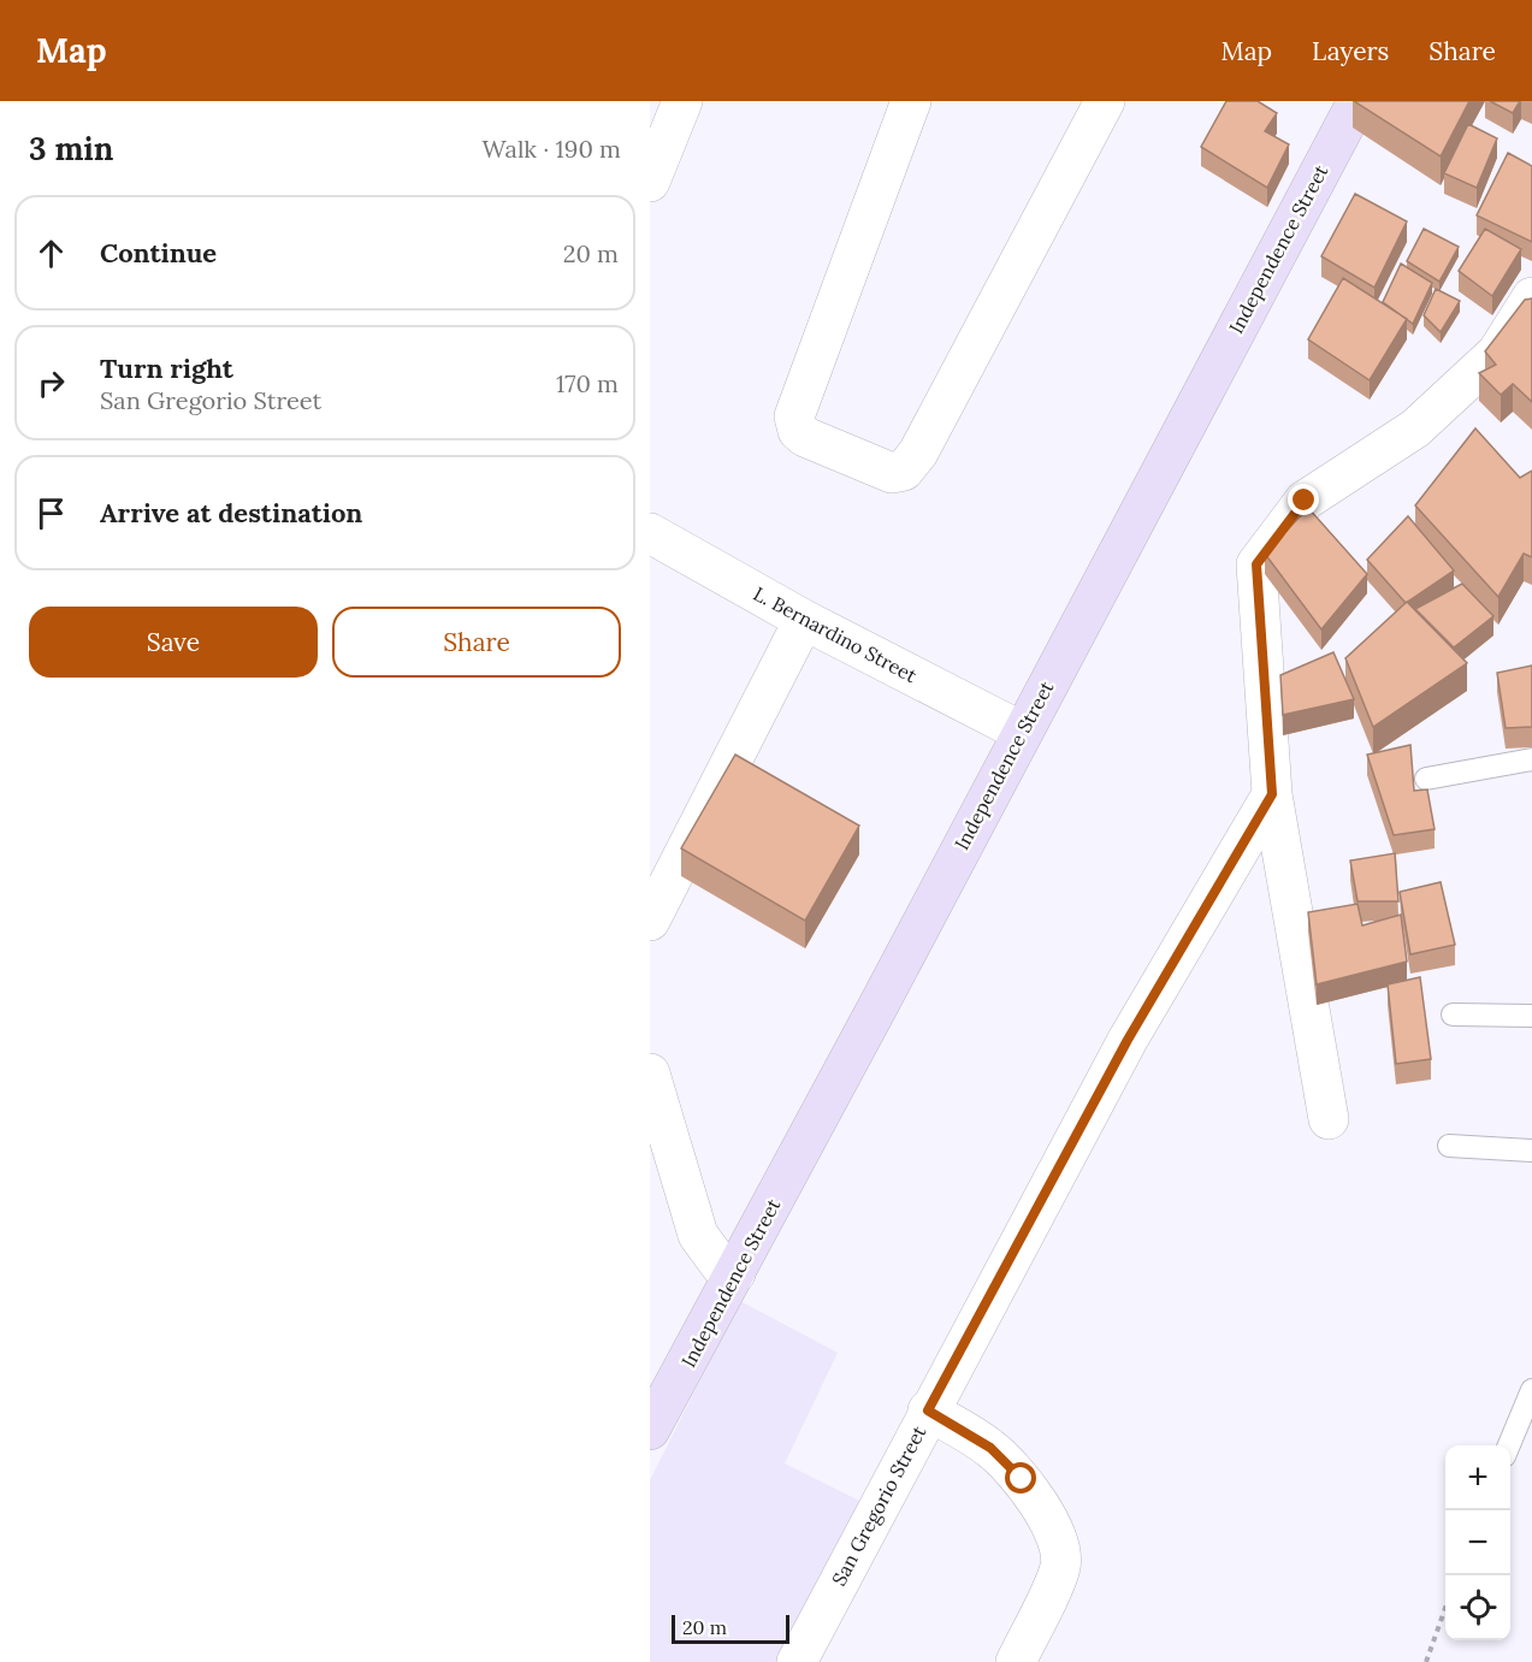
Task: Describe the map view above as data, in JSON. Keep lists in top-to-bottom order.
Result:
{
  "streets": {
    "street": ["Independence Street", "L. Bernardino Street", "San Gregorio Street"]
  },
  "crossings": [
    ["Independence Street", "L. Bernardino Street"]
  ],
  "scale_bar": "20 m",
  "page": {
    "header": "Map",
    "nav": ["Map", "Layers", "Share"],
    "heading": ["3 min", "Walk · 190 m"],
    "list": [
      ["Continue", "20 m"],
      ["Turn right", "San Gregorio Street", "170 m"],
      "Arrive at destination"
    ],
    "buttons": ["Save", "Share"],
    "map_buttons": ["+", "−"],
    "scale": "20 m"
  }
}
